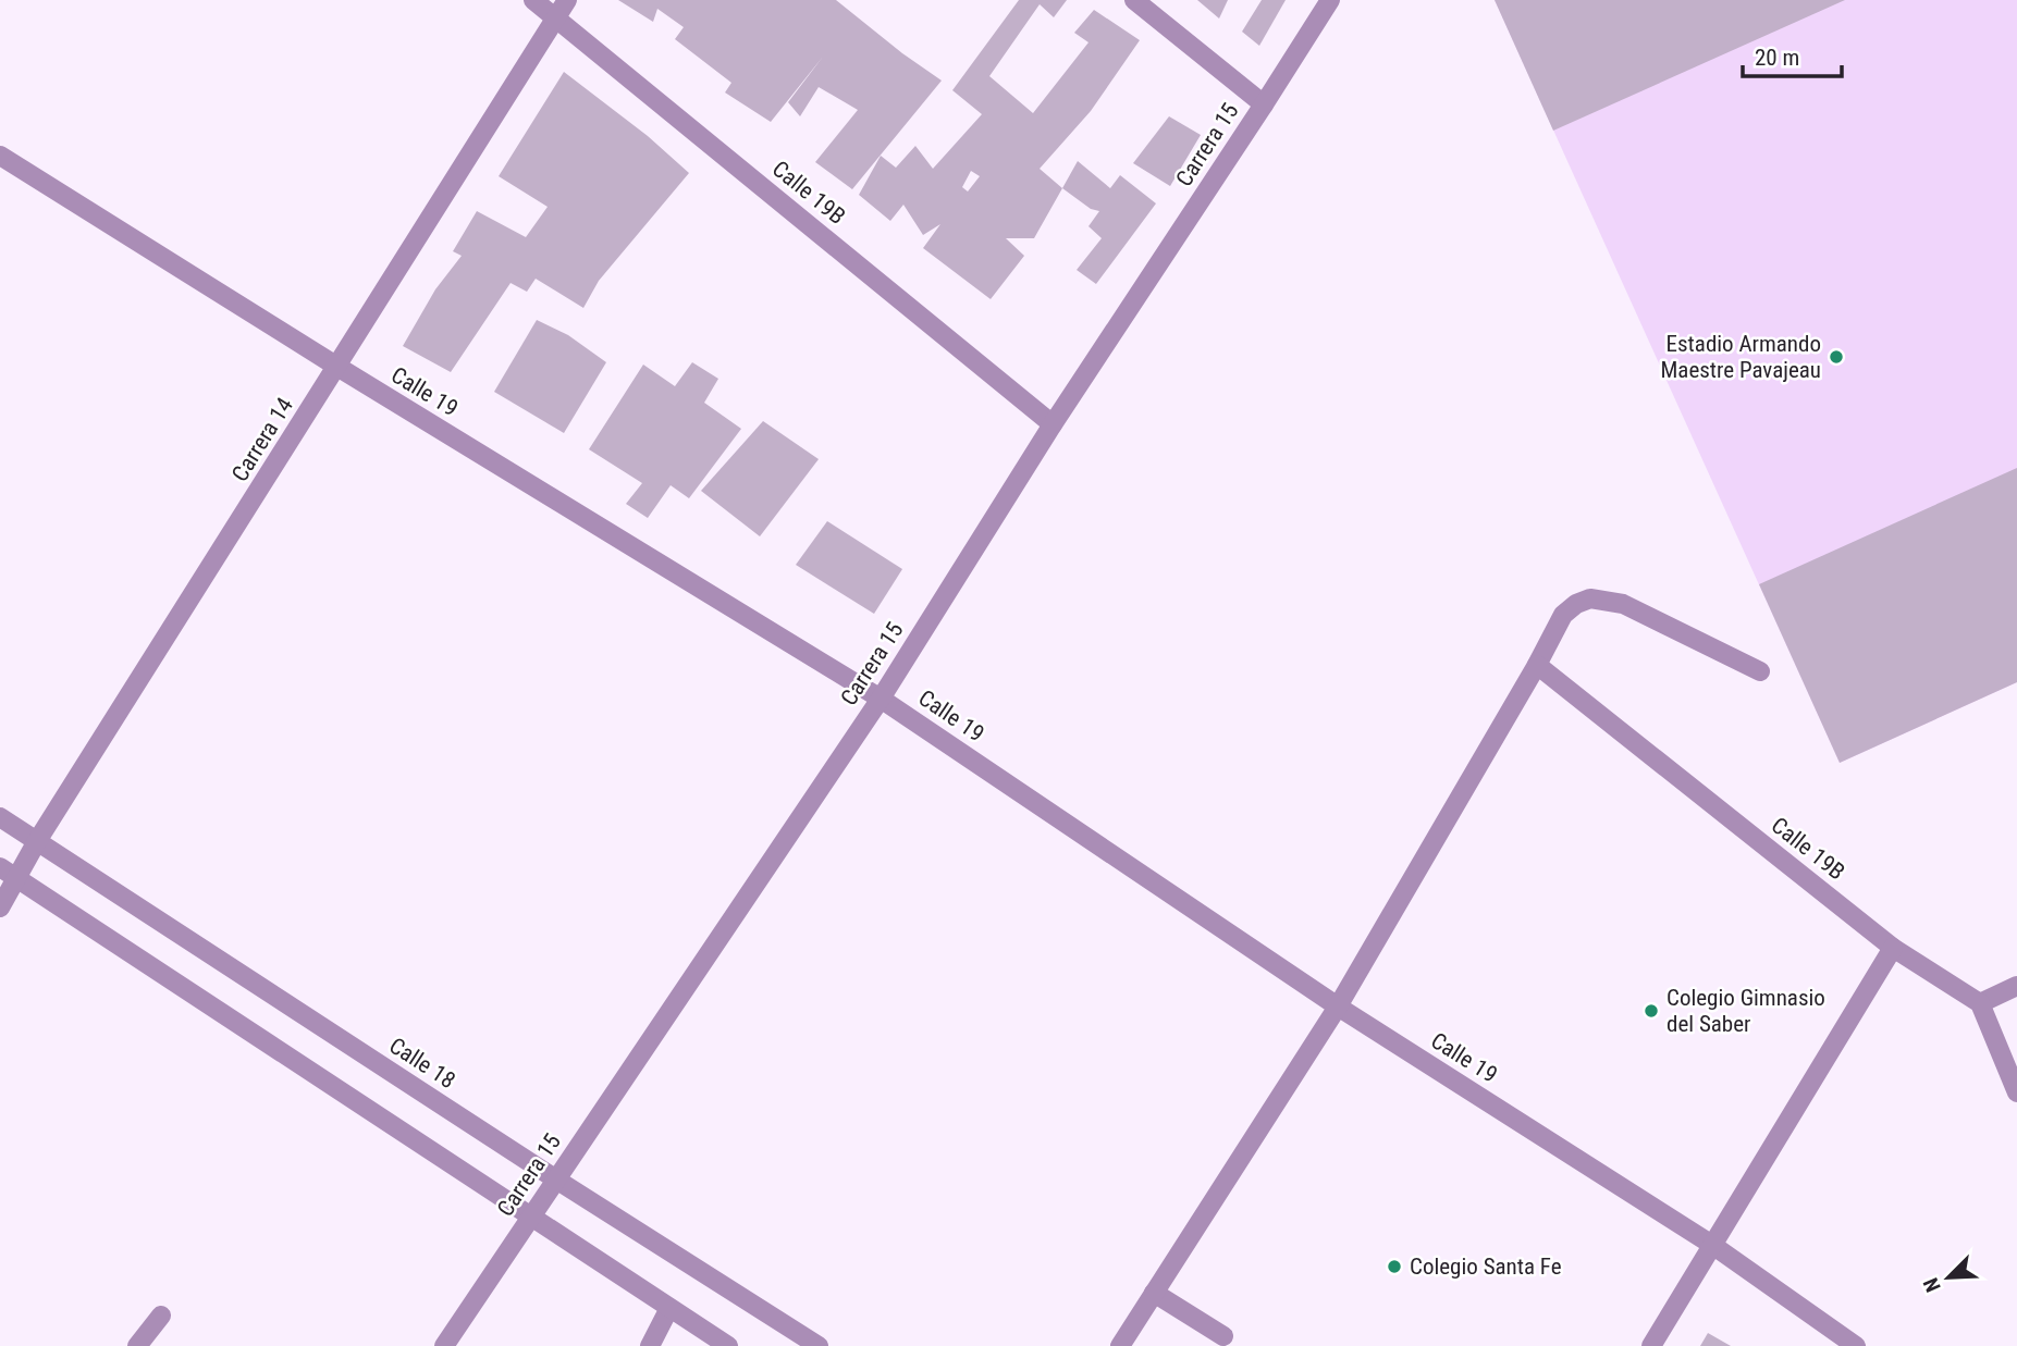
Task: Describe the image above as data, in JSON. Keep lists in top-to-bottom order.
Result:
{
  "streets": {
    "street": [
      "Carrera 15",
      "Calle 19B",
      "Calle 19",
      "Carrera 14",
      "Calle 18"
    ]
  },
  "crossings": [
    ["Carrera 15", "Calle 19B"],
    ["Carrera 15", "Calle 19"],
    ["Carrera 15", "Calle 18"],
    ["Calle 19B", "Carrera 14"],
    ["Calle 19", "Carrera 14"],
    ["Carrera 14", "Calle 18"]
  ],
  "places": ["Estadio Armando Maestre Pavajeau", "Colegio Gimnasio del Saber", "Colegio Santa Fe"],
  "scale_bar": "20 m",
  "north": "bottom left"
}
